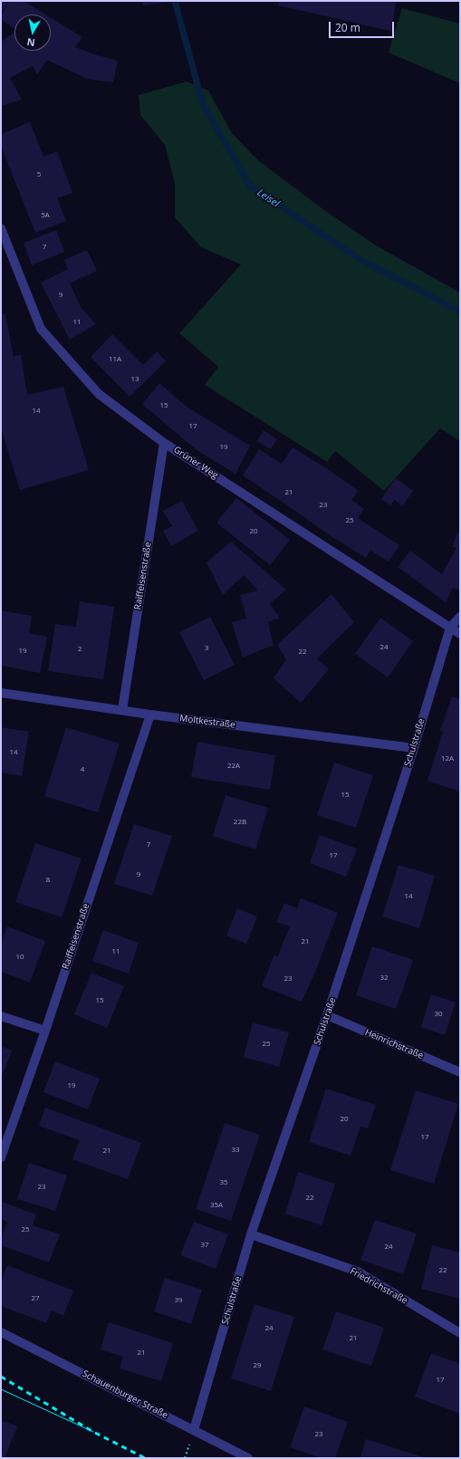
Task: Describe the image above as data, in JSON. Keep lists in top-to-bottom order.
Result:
{
  "streets": {
    "street": [
      "Grüner Weg",
      "Raiffeisenstraße",
      "Moltkestraße",
      "Schulstraße",
      "Heinrichstraße",
      "Friedrichstraße",
      "Schauenburger Straße"
    ]
  },
  "crossings": [
    ["Grüner Weg", "Raiffeisenstraße"],
    ["Grüner Weg", "Schulstraße"],
    ["Raiffeisenstraße", "Moltkestraße"],
    ["Moltkestraße", "Schulstraße"],
    ["Schulstraße", "Heinrichstraße"],
    ["Schulstraße", "Friedrichstraße"],
    ["Schulstraße", "Schauenburger Straße"]
  ],
  "water": ["Leisel"],
  "house_numbers": [
    "5",
    "5A",
    "7",
    "9",
    "11",
    "11A",
    "13",
    "15",
    "14",
    "17",
    "19",
    "21",
    "23",
    "25",
    "20",
    "24",
    "3",
    "2",
    "19",
    "22",
    "14",
    "12A",
    "22A",
    "4",
    "15",
    "22B",
    "7",
    "17",
    "9",
    "8",
    "14",
    "21",
    "11",
    "10",
    "32",
    "23",
    "15",
    "30",
    "25",
    "19",
    "20",
    "17",
    "33",
    "21",
    "35",
    "23",
    "22",
    "35A",
    "25",
    "37",
    "24",
    "22",
    "27",
    "39",
    "24",
    "21",
    "21",
    "29",
    "17",
    "23"
  ],
  "scale_bar": "20 m",
  "north": "bottom"
}
